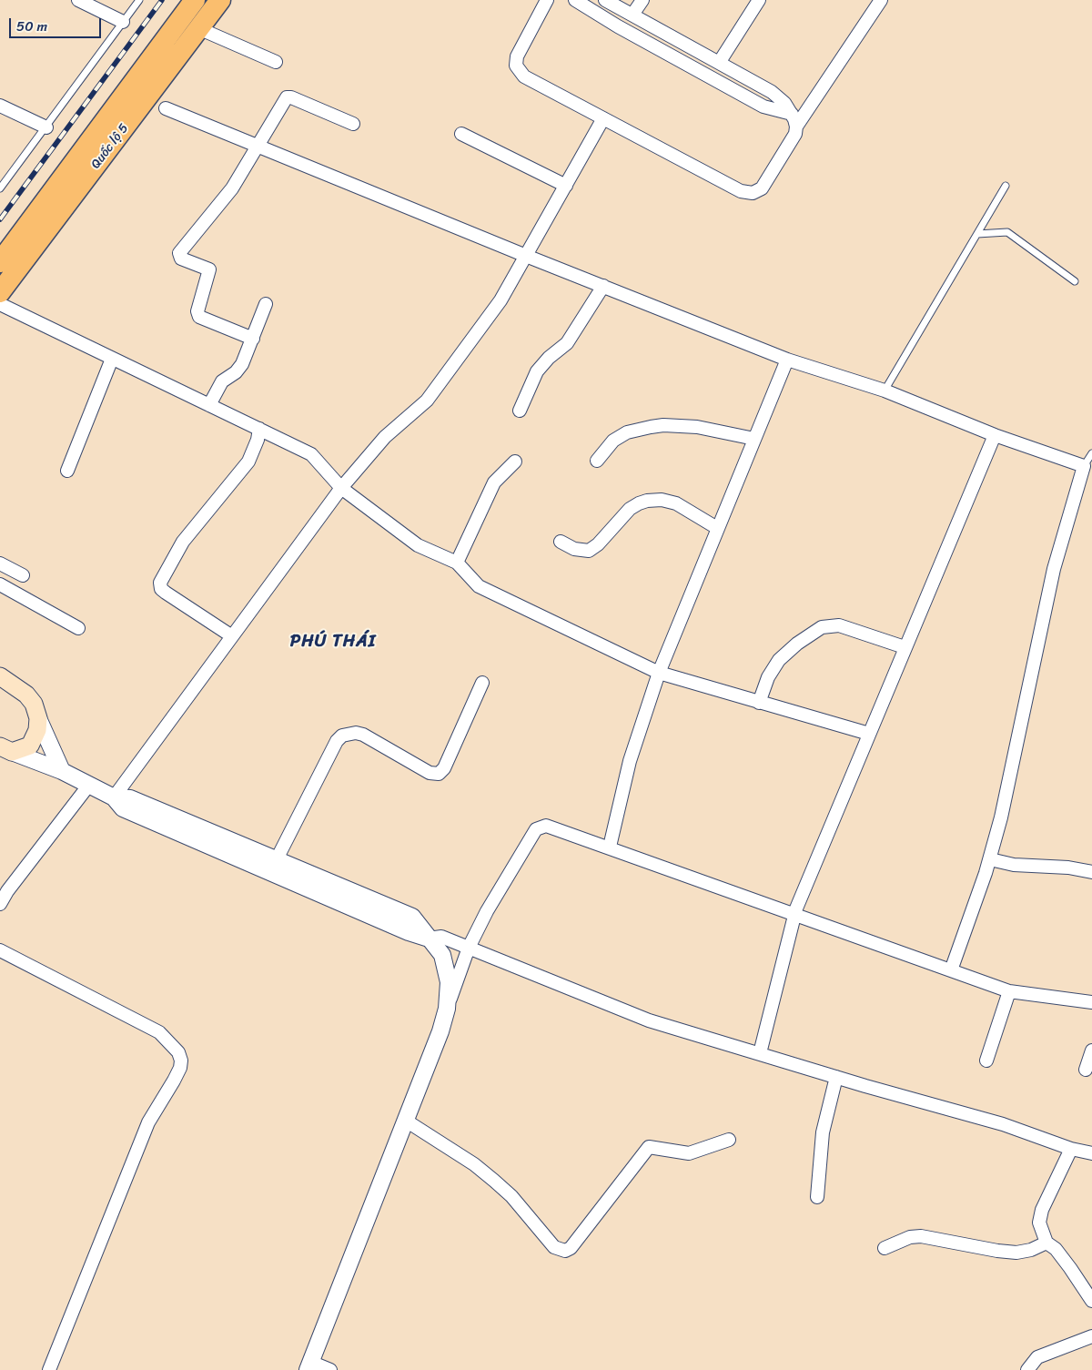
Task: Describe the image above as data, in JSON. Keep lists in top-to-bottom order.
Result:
{
  "streets": {
    "highway": ["Quốc lộ 5"]
  },
  "districts": ["PHÚ THÁI"],
  "scale_bar": "50 m"
}
